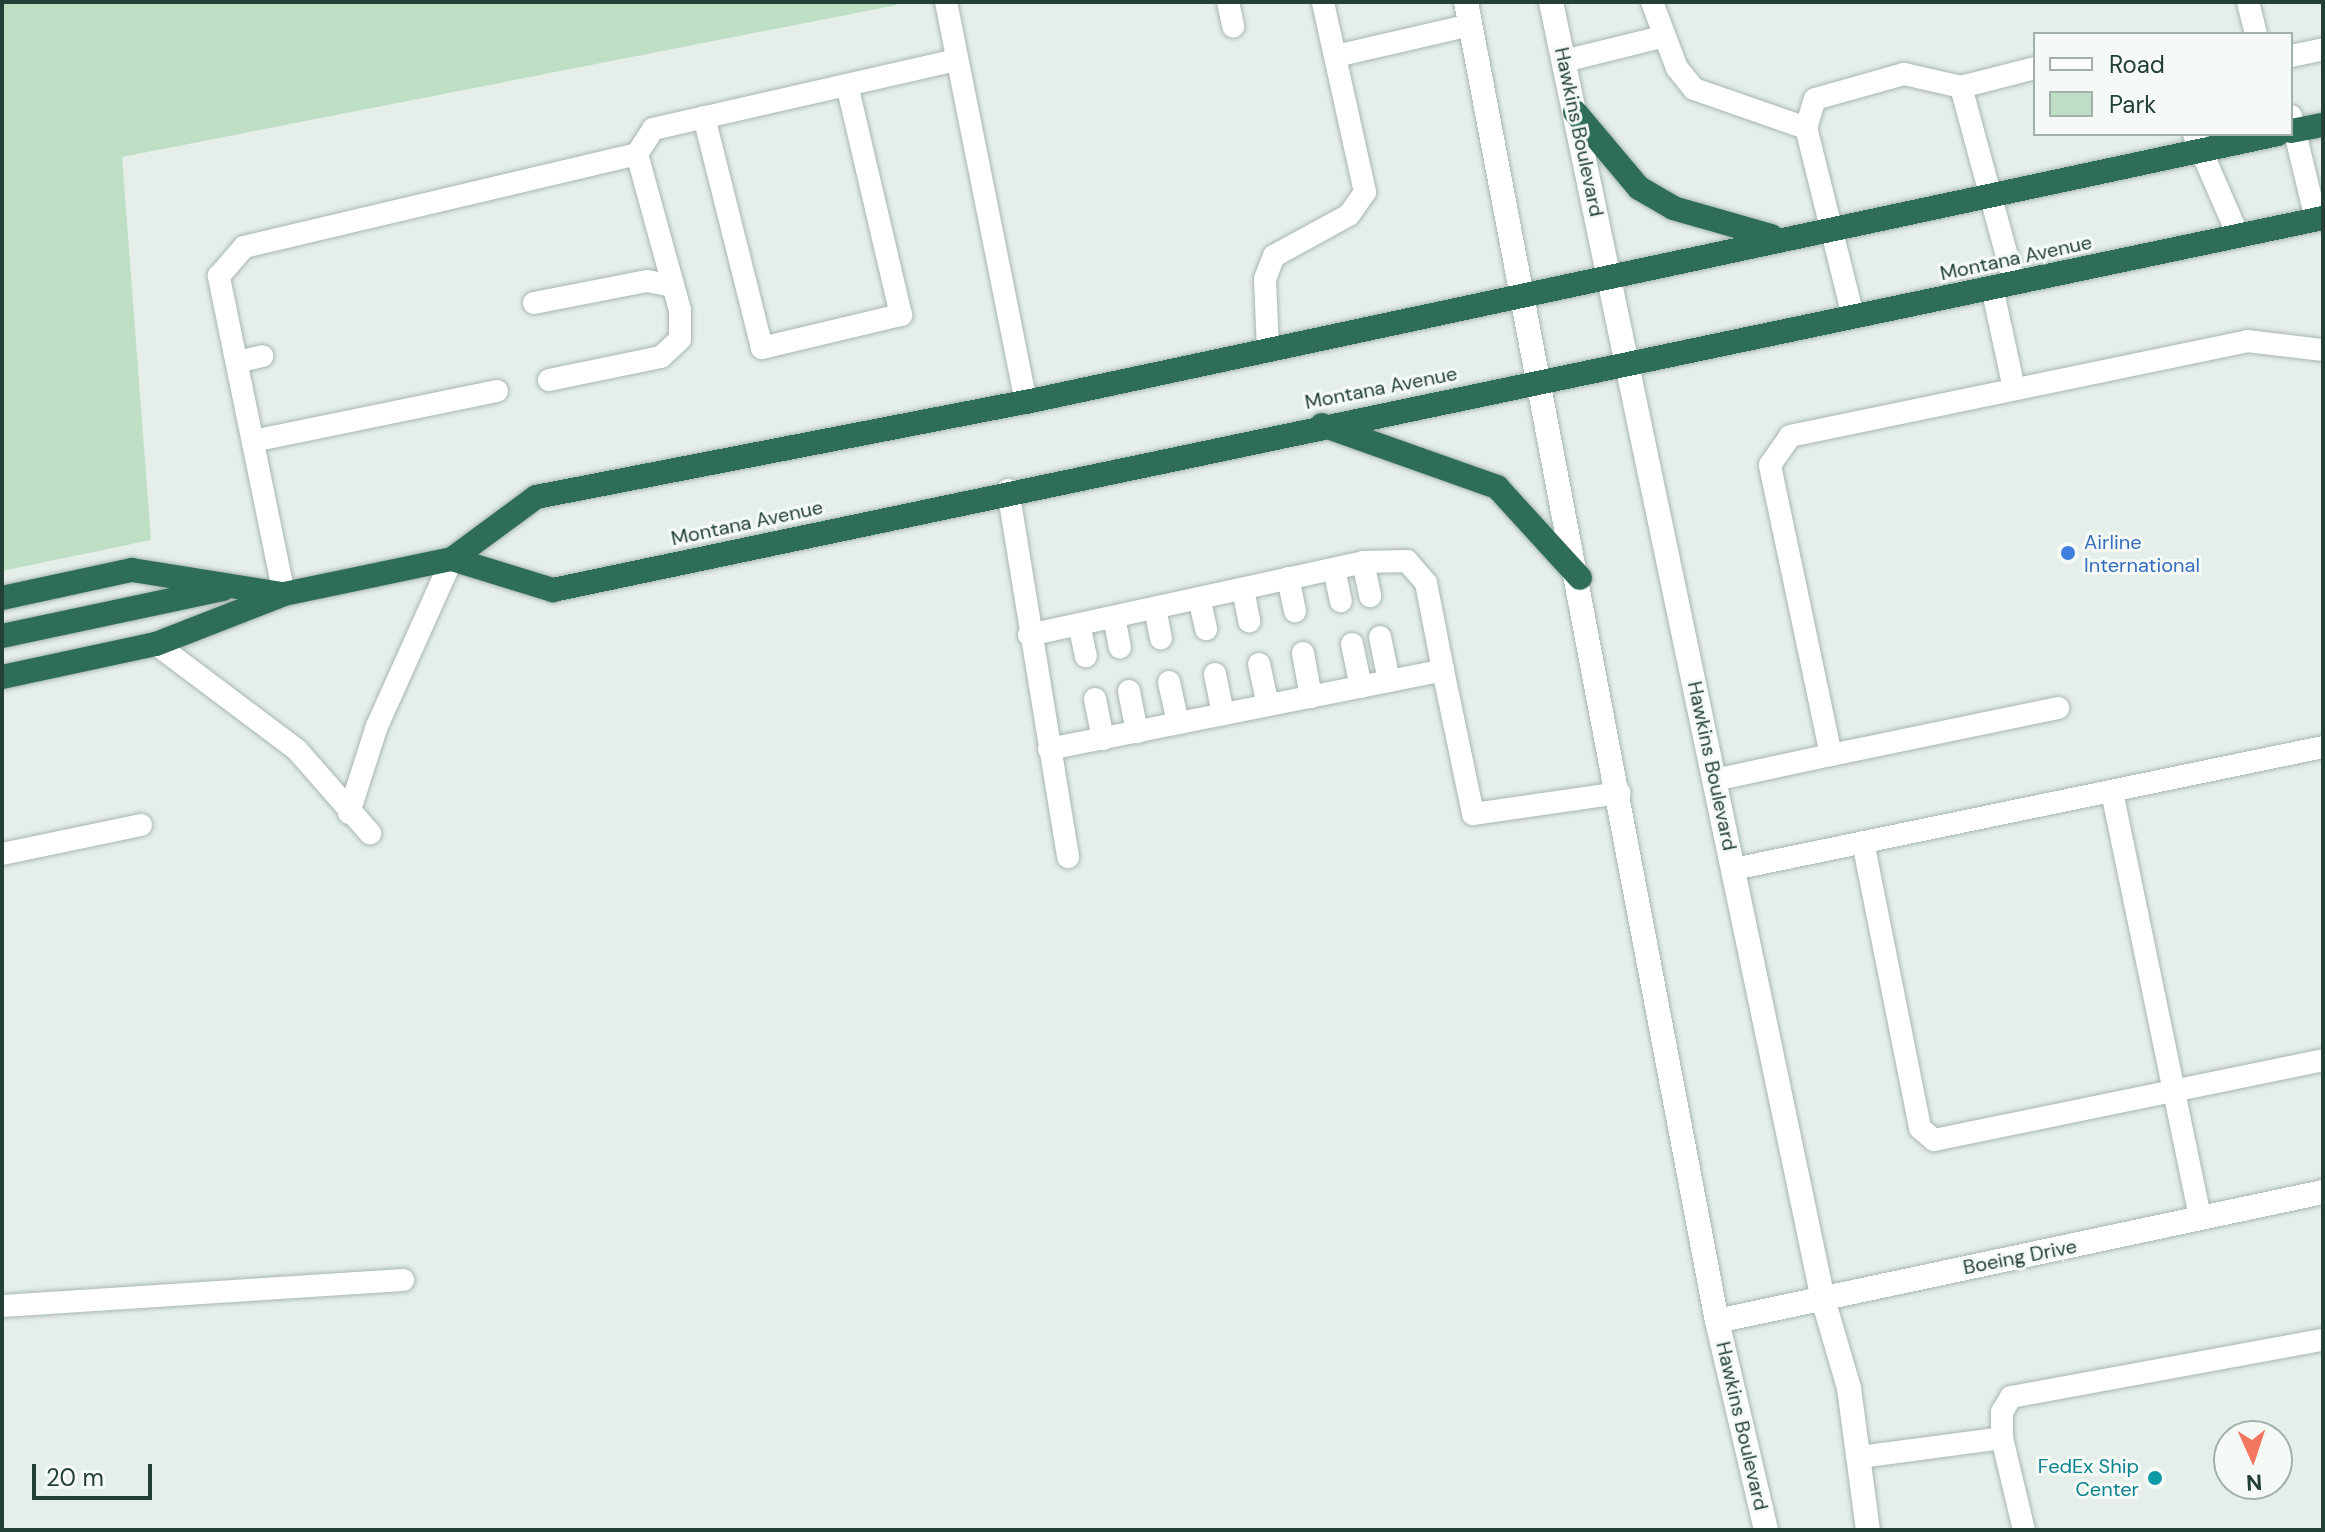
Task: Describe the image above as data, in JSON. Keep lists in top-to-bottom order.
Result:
{
  "streets": {
    "highway": ["Montana Avenue"],
    "street": ["Hawkins Boulevard", "Boeing Drive"]
  },
  "crossings": [
    ["Hawkins Boulevard", "Montana Avenue"],
    ["Hawkins Boulevard", "Boeing Drive"]
  ],
  "places": ["Airline International", "FedEx Ship Center"],
  "legend": ["Road", "Park"],
  "scale_bar": "20 m",
  "north": "bottom"
}
